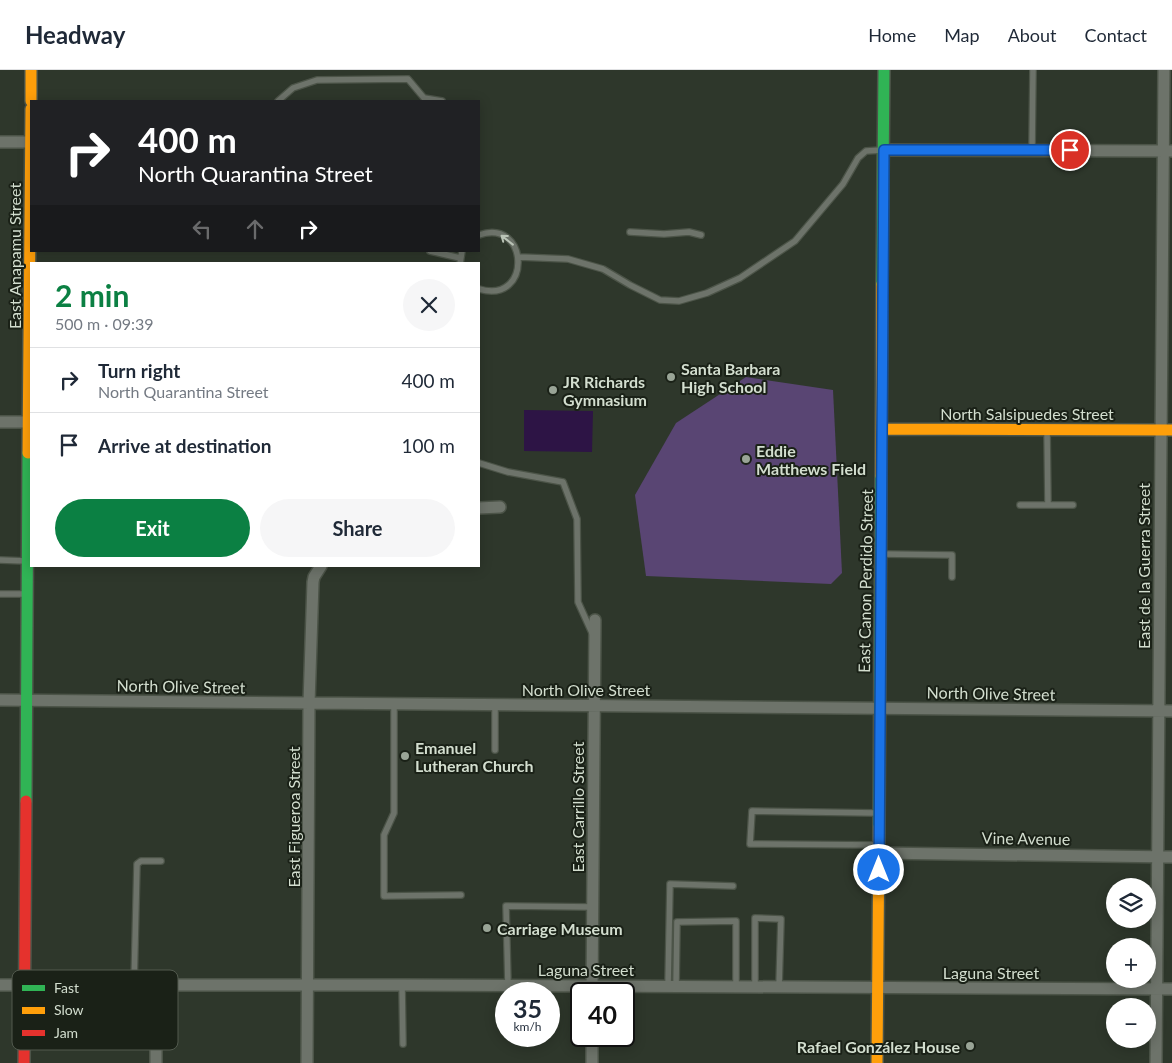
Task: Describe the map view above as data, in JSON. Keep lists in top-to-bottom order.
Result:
{
  "streets": {
    "street": [
      "East Anapamu Street",
      "North Salsipuedes Street",
      "East de la Guerra Street",
      "East Canon Perdido Street",
      "North Olive Street",
      "East Carrillo Street",
      "East Figueroa Street",
      "Vine Avenue",
      "Laguna Street"
    ]
  },
  "crossings": [
    ["East Anapamu Street", "North Olive Street"],
    ["North Salsipuedes Street", "East de la Guerra Street"],
    ["North Salsipuedes Street", "East Canon Perdido Street"],
    ["East de la Guerra Street", "North Olive Street"],
    ["East de la Guerra Street", "Vine Avenue"],
    ["East de la Guerra Street", "Laguna Street"],
    ["East Canon Perdido Street", "North Olive Street"],
    ["East Canon Perdido Street", "Vine Avenue"],
    ["East Canon Perdido Street", "Laguna Street"],
    ["North Olive Street", "East Carrillo Street"],
    ["North Olive Street", "East Figueroa Street"],
    ["East Figueroa Street", "Laguna Street"]
  ],
  "places": [
    "Santa Barbara High School",
    "JR Richards Gymnasium",
    "Eddie Matthews Field",
    "Emanuel Lutheran Church",
    "Carriage Museum",
    "Rafael González House"
  ],
  "legend": ["Fast", "Slow", "Jam"],
  "page": {
    "header": "Headway",
    "nav": [
      "Home",
      "Map",
      "About",
      "Contact"
    ],
    "turn": ["400 m", "North Quarantina Street"],
    "heading": ["2 min", "500 m · 09:39"],
    "list": [
      {
        "name": "Turn right",
        "note": "North Quarantina Street",
        "value": "400 m"
      },
      {
        "name": "Arrive at destination",
        "value": "100 m"
      }
    ],
    "buttons": ["Exit", "Share"],
    "map_buttons": ["+", "−"],
    "speed": "35 km/h",
    "limit": "40"
  }
}
